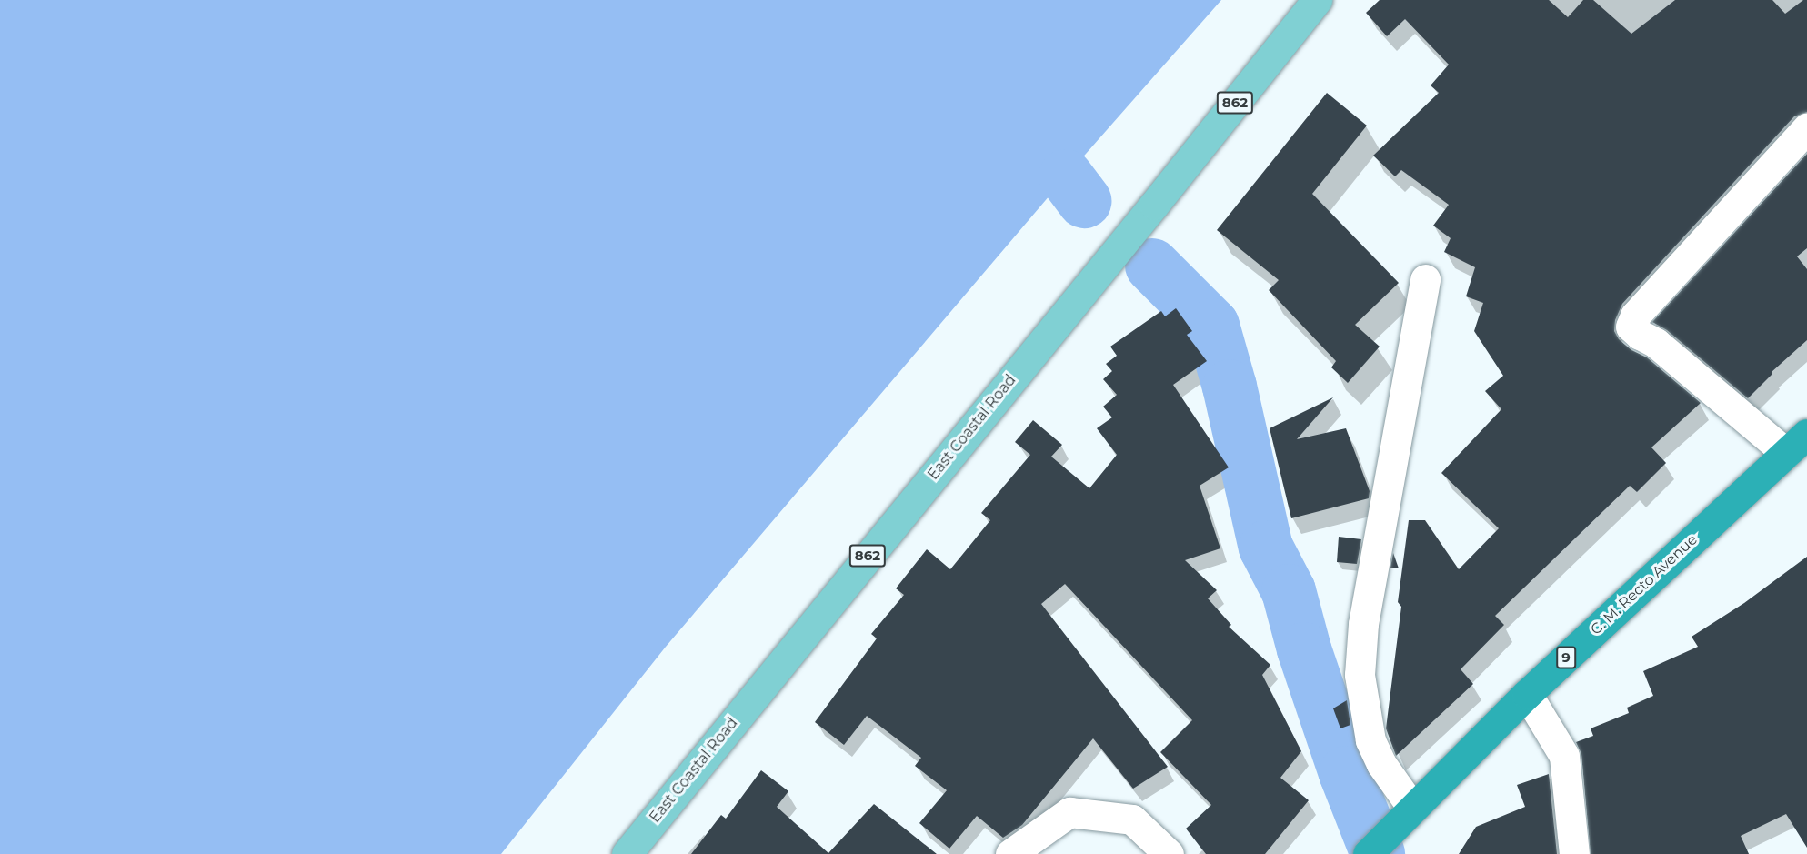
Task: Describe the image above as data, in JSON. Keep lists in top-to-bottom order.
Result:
{
  "streets": {
    "highway": ["C. M. Recto Avenue", "9"],
    "main road": ["862", "East Coastal Road"]
  }
}
